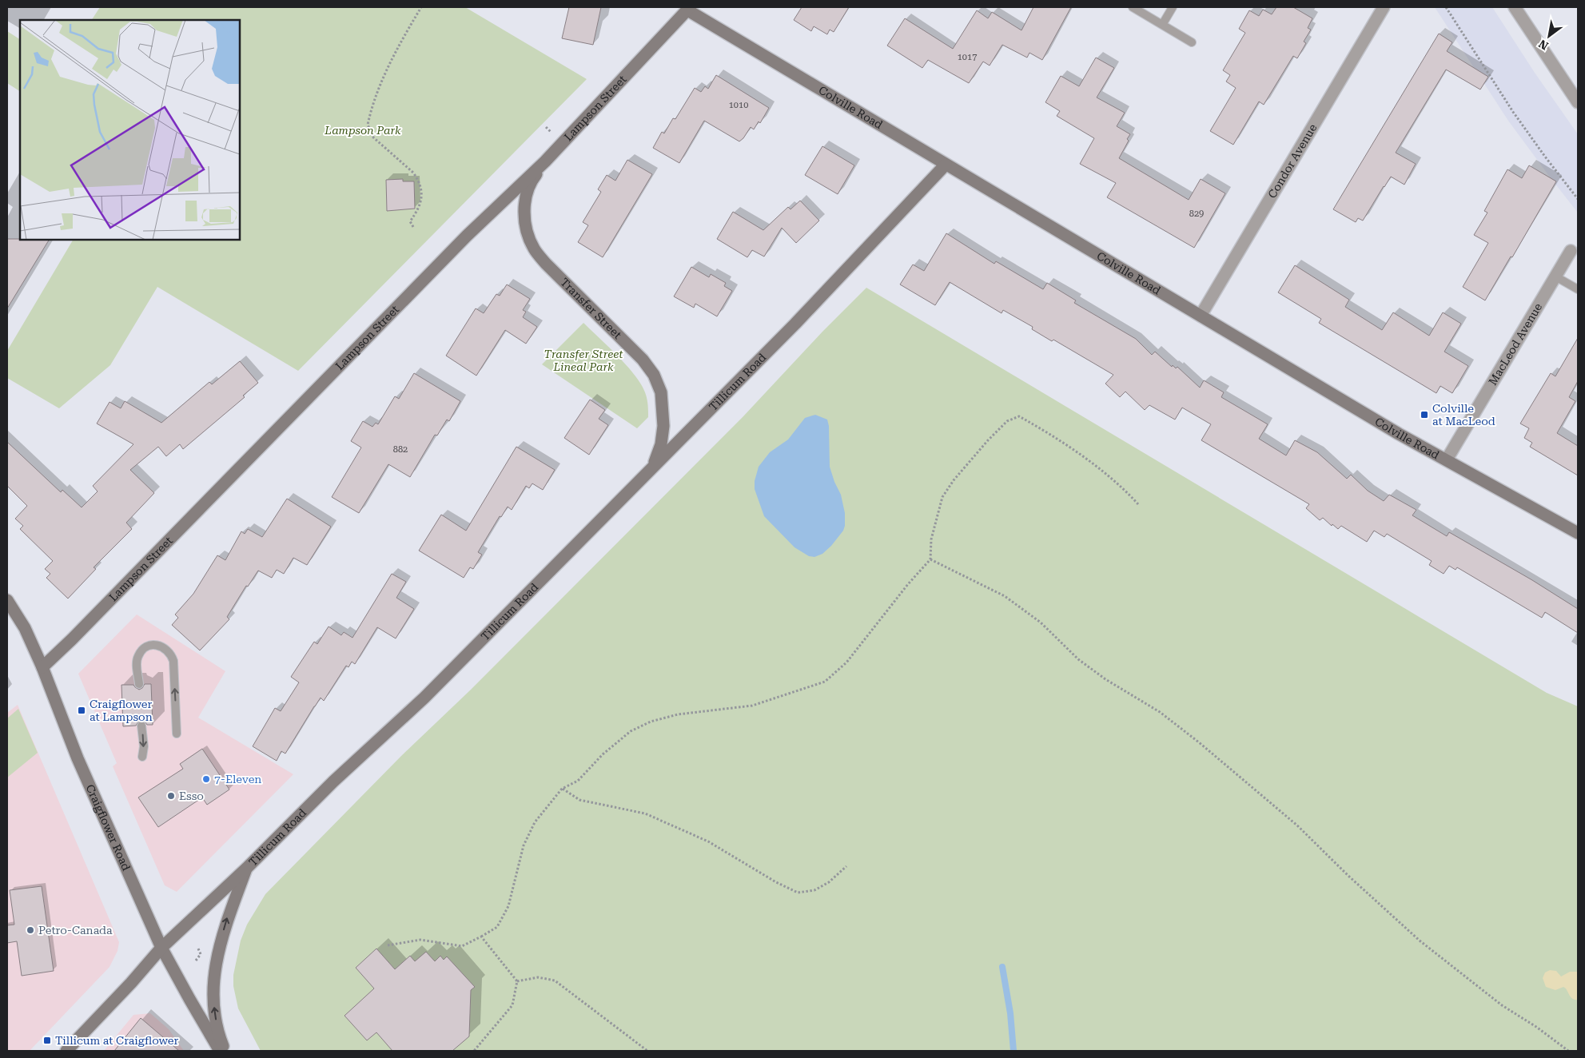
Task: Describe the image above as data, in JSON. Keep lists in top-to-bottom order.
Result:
{
  "streets": {
    "street": [
      "Colville Road",
      "Lampson Street",
      "Condor Avenue",
      "Transfer Street",
      "MacLeod Avenue",
      "Tillicum Road",
      "Craigflower Road"
    ]
  },
  "crossings": [
    ["Colville Road", "Lampson Street"],
    ["Colville Road", "Condor Avenue"],
    ["Colville Road", "MacLeod Avenue"],
    ["Colville Road", "Tillicum Road"],
    ["Lampson Street", "Transfer Street"],
    ["Lampson Street", "Craigflower Road"],
    ["Transfer Street", "Tillicum Road"],
    ["Tillicum Road", "Craigflower Road"]
  ],
  "parks": ["Lampson Park", "Transfer Street Lineal Park"],
  "places": {
    "transit": ["Colville at MacLeod", "Craigflower at Lampson", "Tillicum at Craigflower"],
    "other": ["7-Eleven", "Esso", "Petro-Canada"]
  },
  "house_numbers": [
    "1017",
    "1010",
    "829",
    "882"
  ],
  "north": "bottom left"
}
